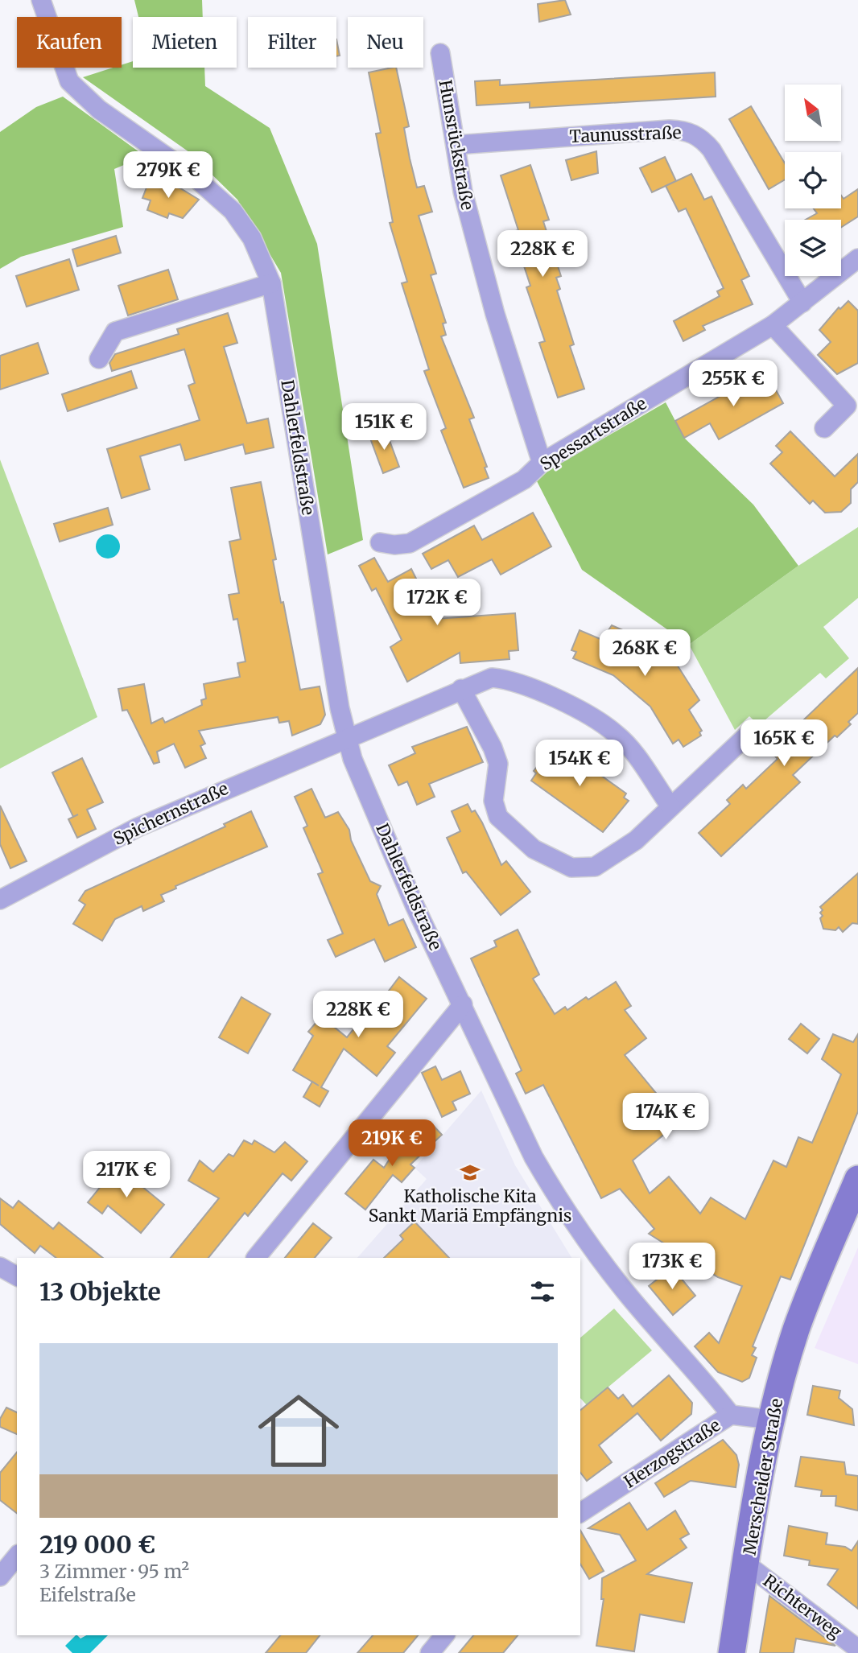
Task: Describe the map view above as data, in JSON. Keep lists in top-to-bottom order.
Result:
{
  "streets": {
    "main road": ["Merscheider Straße"],
    "street": [
      "Taunusstraße",
      "Hunsrückstraße",
      "Spessartstraße",
      "Dahlerfeldstraße",
      "Spichernstraße",
      "Herzogstraße",
      "Richterweg"
    ]
  },
  "crossings": [
    ["Taunusstraße", "Hunsrückstraße"],
    ["Taunusstraße", "Spessartstraße"],
    ["Hunsrückstraße", "Spessartstraße"],
    ["Dahlerfeldstraße", "Spichernstraße"],
    ["Dahlerfeldstraße", "Herzogstraße"],
    ["Herzogstraße", "Merscheider Straße"],
    ["Merscheider Straße", "Richterweg"]
  ],
  "places": {
    "school or university": ["Katholische Kita Sankt Mariä Empfängnis"]
  },
  "north": "top left",
  "page": {
    "chip": [
      "Kaufen",
      "Mieten",
      "Filter",
      "Neu"
    ],
    "price": [
      "279K €",
      "228K €",
      "255K €",
      "151K €",
      "172K €",
      "268K €",
      "165K €",
      "154K €",
      "228K €",
      "174K €",
      "219K €",
      "217K €",
      "173K €"
    ],
    "heading": "13 Objekte",
    "list": [
      {
        "name": "219 000 €",
        "note": "3 Zimmer · 95 m² · Eifelstraße"
      }
    ]
  }
}
